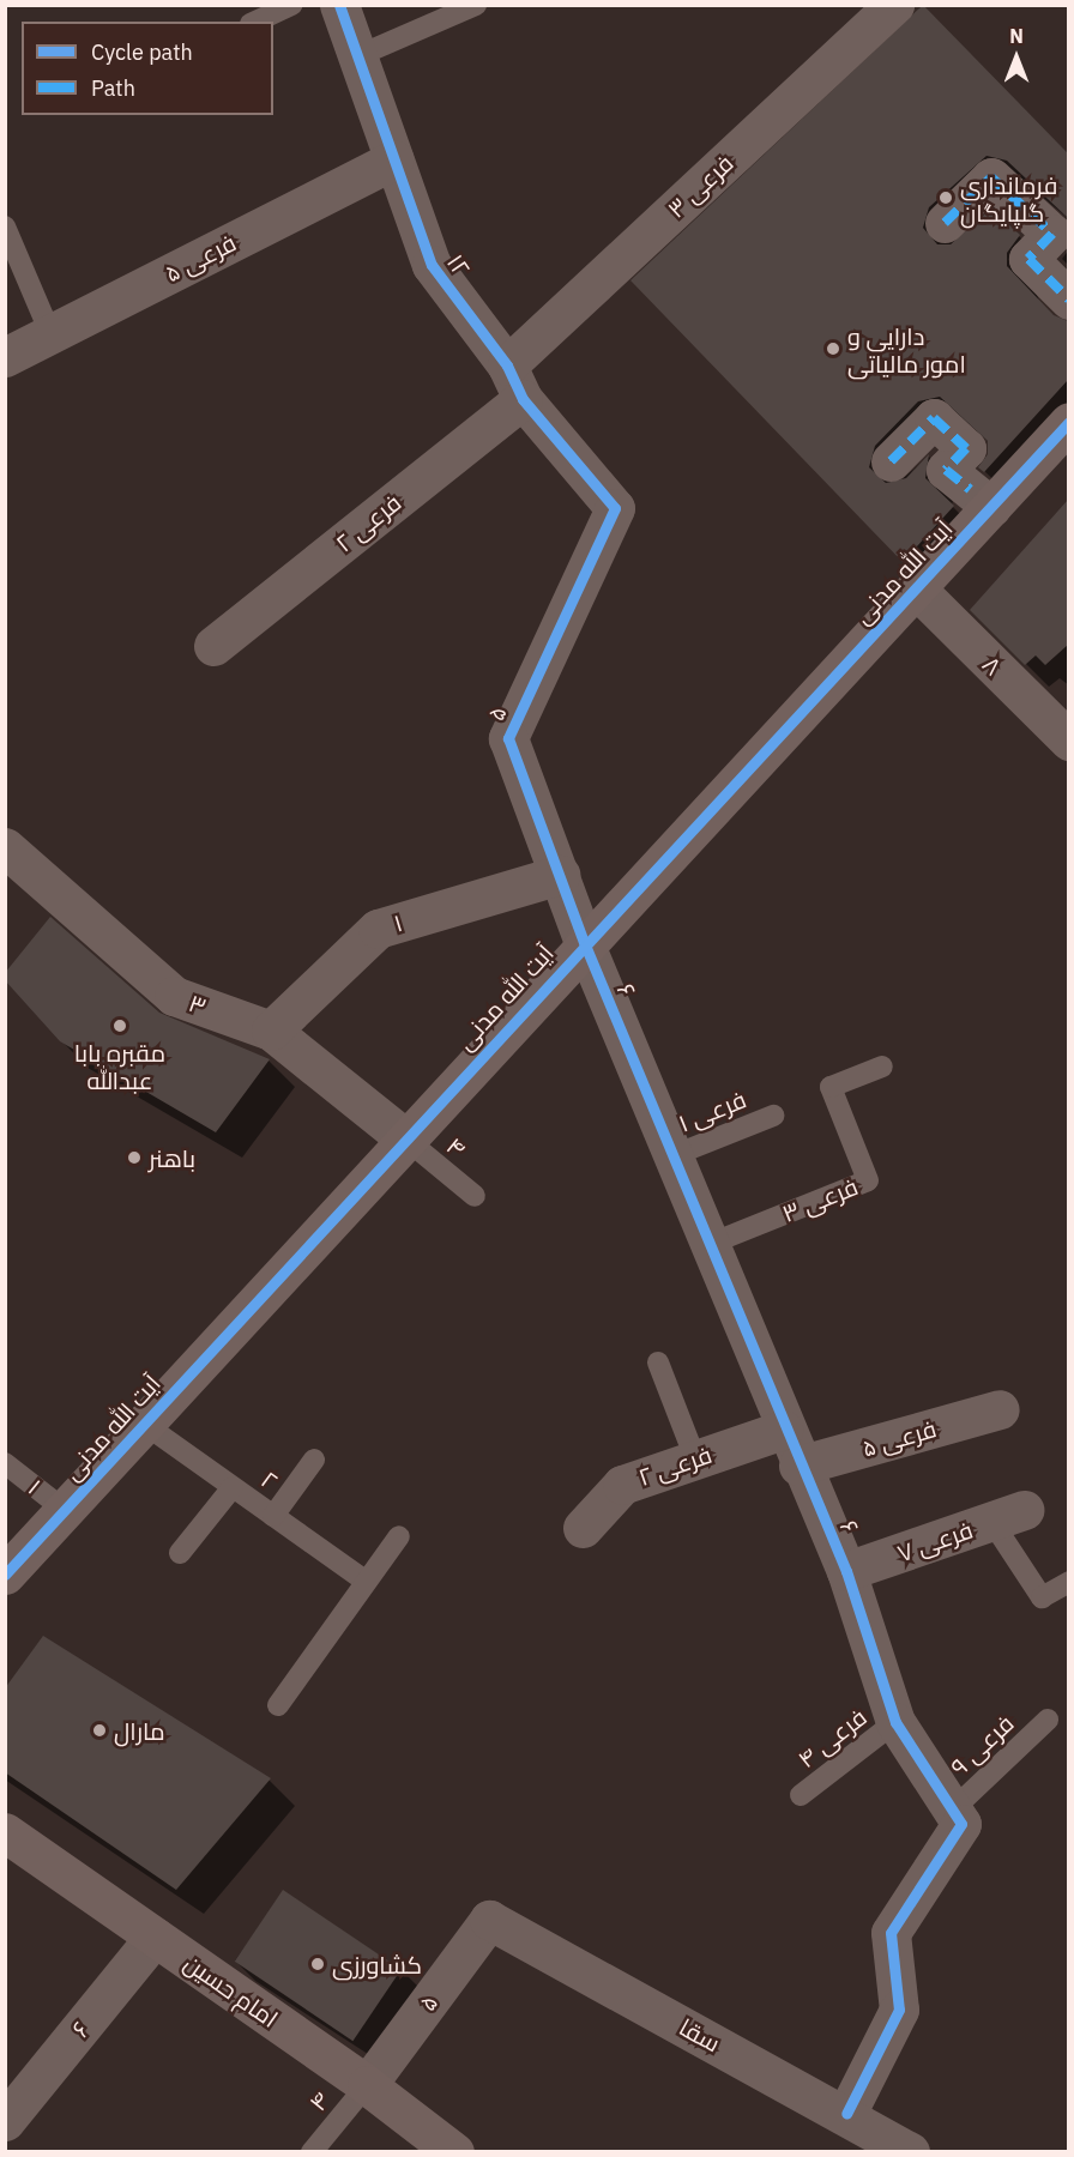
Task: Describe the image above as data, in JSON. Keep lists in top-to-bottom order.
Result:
{
  "streets": {
    "street": [
      "فرعی ۳",
      "فرعی ۵",
      "۱۲",
      "فرعی ۲",
      "آیت الله مدنی",
      "۸",
      "۵",
      "۱",
      "۶",
      "۳",
      "فرعی ۷",
      "امام حسین",
      "سقا"
    ],
    "lane": [
      "فرعی ۱",
      "۴",
      "۲",
      "فرعی ۴",
      "فرعی ۹"
    ]
  },
  "crossings": [
    ["فرعی ۳", "۱۲"],
    ["فرعی ۳", "فرعی ۲"],
    ["فرعی ۳", "۶"],
    ["فرعی ۵", "۱۲"],
    ["فرعی ۵", "۶"],
    ["۱۲", "فرعی ۲"],
    ["۱۲", "۵"],
    ["فرعی ۲", "۶"],
    ["آیت الله مدنی", "۸"],
    ["آیت الله مدنی", "۵"],
    ["آیت الله مدنی", "۱"],
    ["آیت الله مدنی", "۶"],
    ["آیت الله مدنی", "۳"],
    ["آیت الله مدنی", "۴"],
    ["آیت الله مدنی", "۲"],
    ["۵", "۱"],
    ["۵", "۶"],
    ["۵", "۴"],
    ["۵", "امام حسین"],
    ["۵", "سقا"],
    ["۱", "۳"],
    ["۶", "فرعی ۱"],
    ["۶", "فرعی ۷"],
    ["۶", "فرعی ۴"],
    ["۶", "فرعی ۹"],
    ["۶", "امام حسین"],
    ["۳", "۴"],
    ["۴", "امام حسین"]
  ],
  "places": [
    "فرمانداری گلپایگان",
    "دارایی و امور مالیاتی",
    "مقبره بابا عبدالله",
    "باهنر",
    "مارال",
    "کشاورزی"
  ],
  "legend": ["Cycle path", "Path"],
  "north": "top"
}
